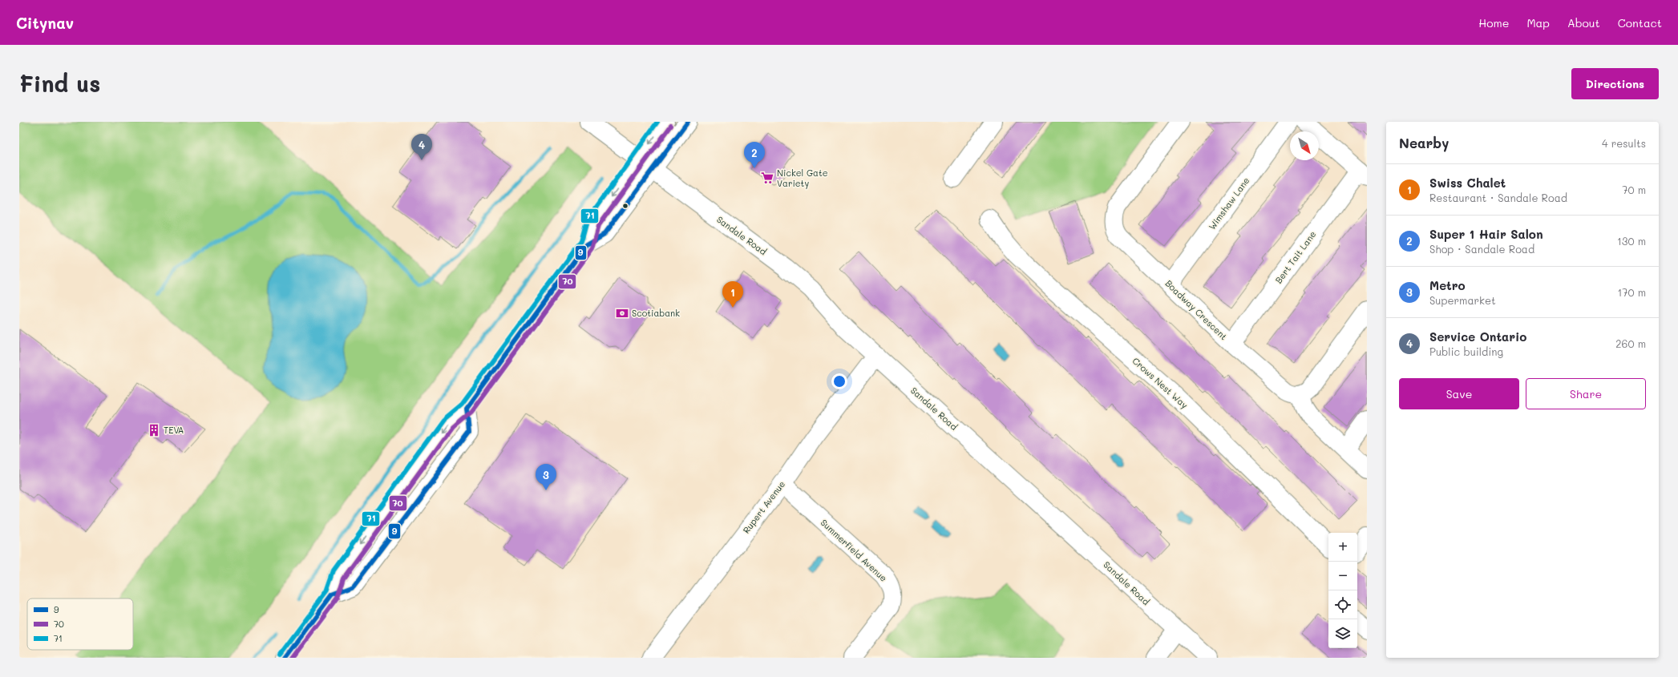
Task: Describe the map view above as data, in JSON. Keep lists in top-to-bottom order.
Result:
{
  "streets": {
    "street": [
      "Wimshaw Lane",
      "Sandale Road",
      "Bert Tait Lane",
      "Boadway Crescent",
      "Crows Nest Way",
      "Rupert Avenue",
      "Summerfield Avenue"
    ]
  },
  "crossings": [
    ["Wimshaw Lane", "Boadway Crescent"],
    ["Sandale Road", "Rupert Avenue"],
    ["Bert Tait Lane", "Boadway Crescent"],
    ["Rupert Avenue", "Summerfield Avenue"]
  ],
  "places": {
    "supermarket": ["Nickel Gate Variety"],
    "bank": ["Scotiabank"],
    "building": ["TEVA"]
  },
  "lines": ["transit line 9", "transit line 71", "transit line 70"],
  "legend": ["9", "70", "71"],
  "north": "bottom right",
  "page": {
    "header": "Citynav",
    "nav": [
      "Home",
      "Map",
      "About",
      "Contact"
    ],
    "buttons": [
      "Directions",
      ["Save", "Share"]
    ],
    "title": "Find us",
    "heading": ["Nearby", "4 results"],
    "pins": [
      "4",
      "2",
      "1",
      "3"
    ],
    "list": [
      {
        "mark": "1",
        "name": "Swiss Chalet",
        "note": "Restaurant · Sandale Road",
        "value": "70 m"
      },
      {
        "mark": "2",
        "name": "Super 1 Hair Salon",
        "note": "Shop · Sandale Road",
        "value": "130 m"
      },
      {
        "mark": "3",
        "name": "Metro",
        "note": "Supermarket",
        "value": "170 m"
      },
      {
        "mark": "4",
        "name": "Service Ontario",
        "note": "Public building",
        "value": "260 m"
      }
    ],
    "map_buttons": ["+", "−"]
  }
}
